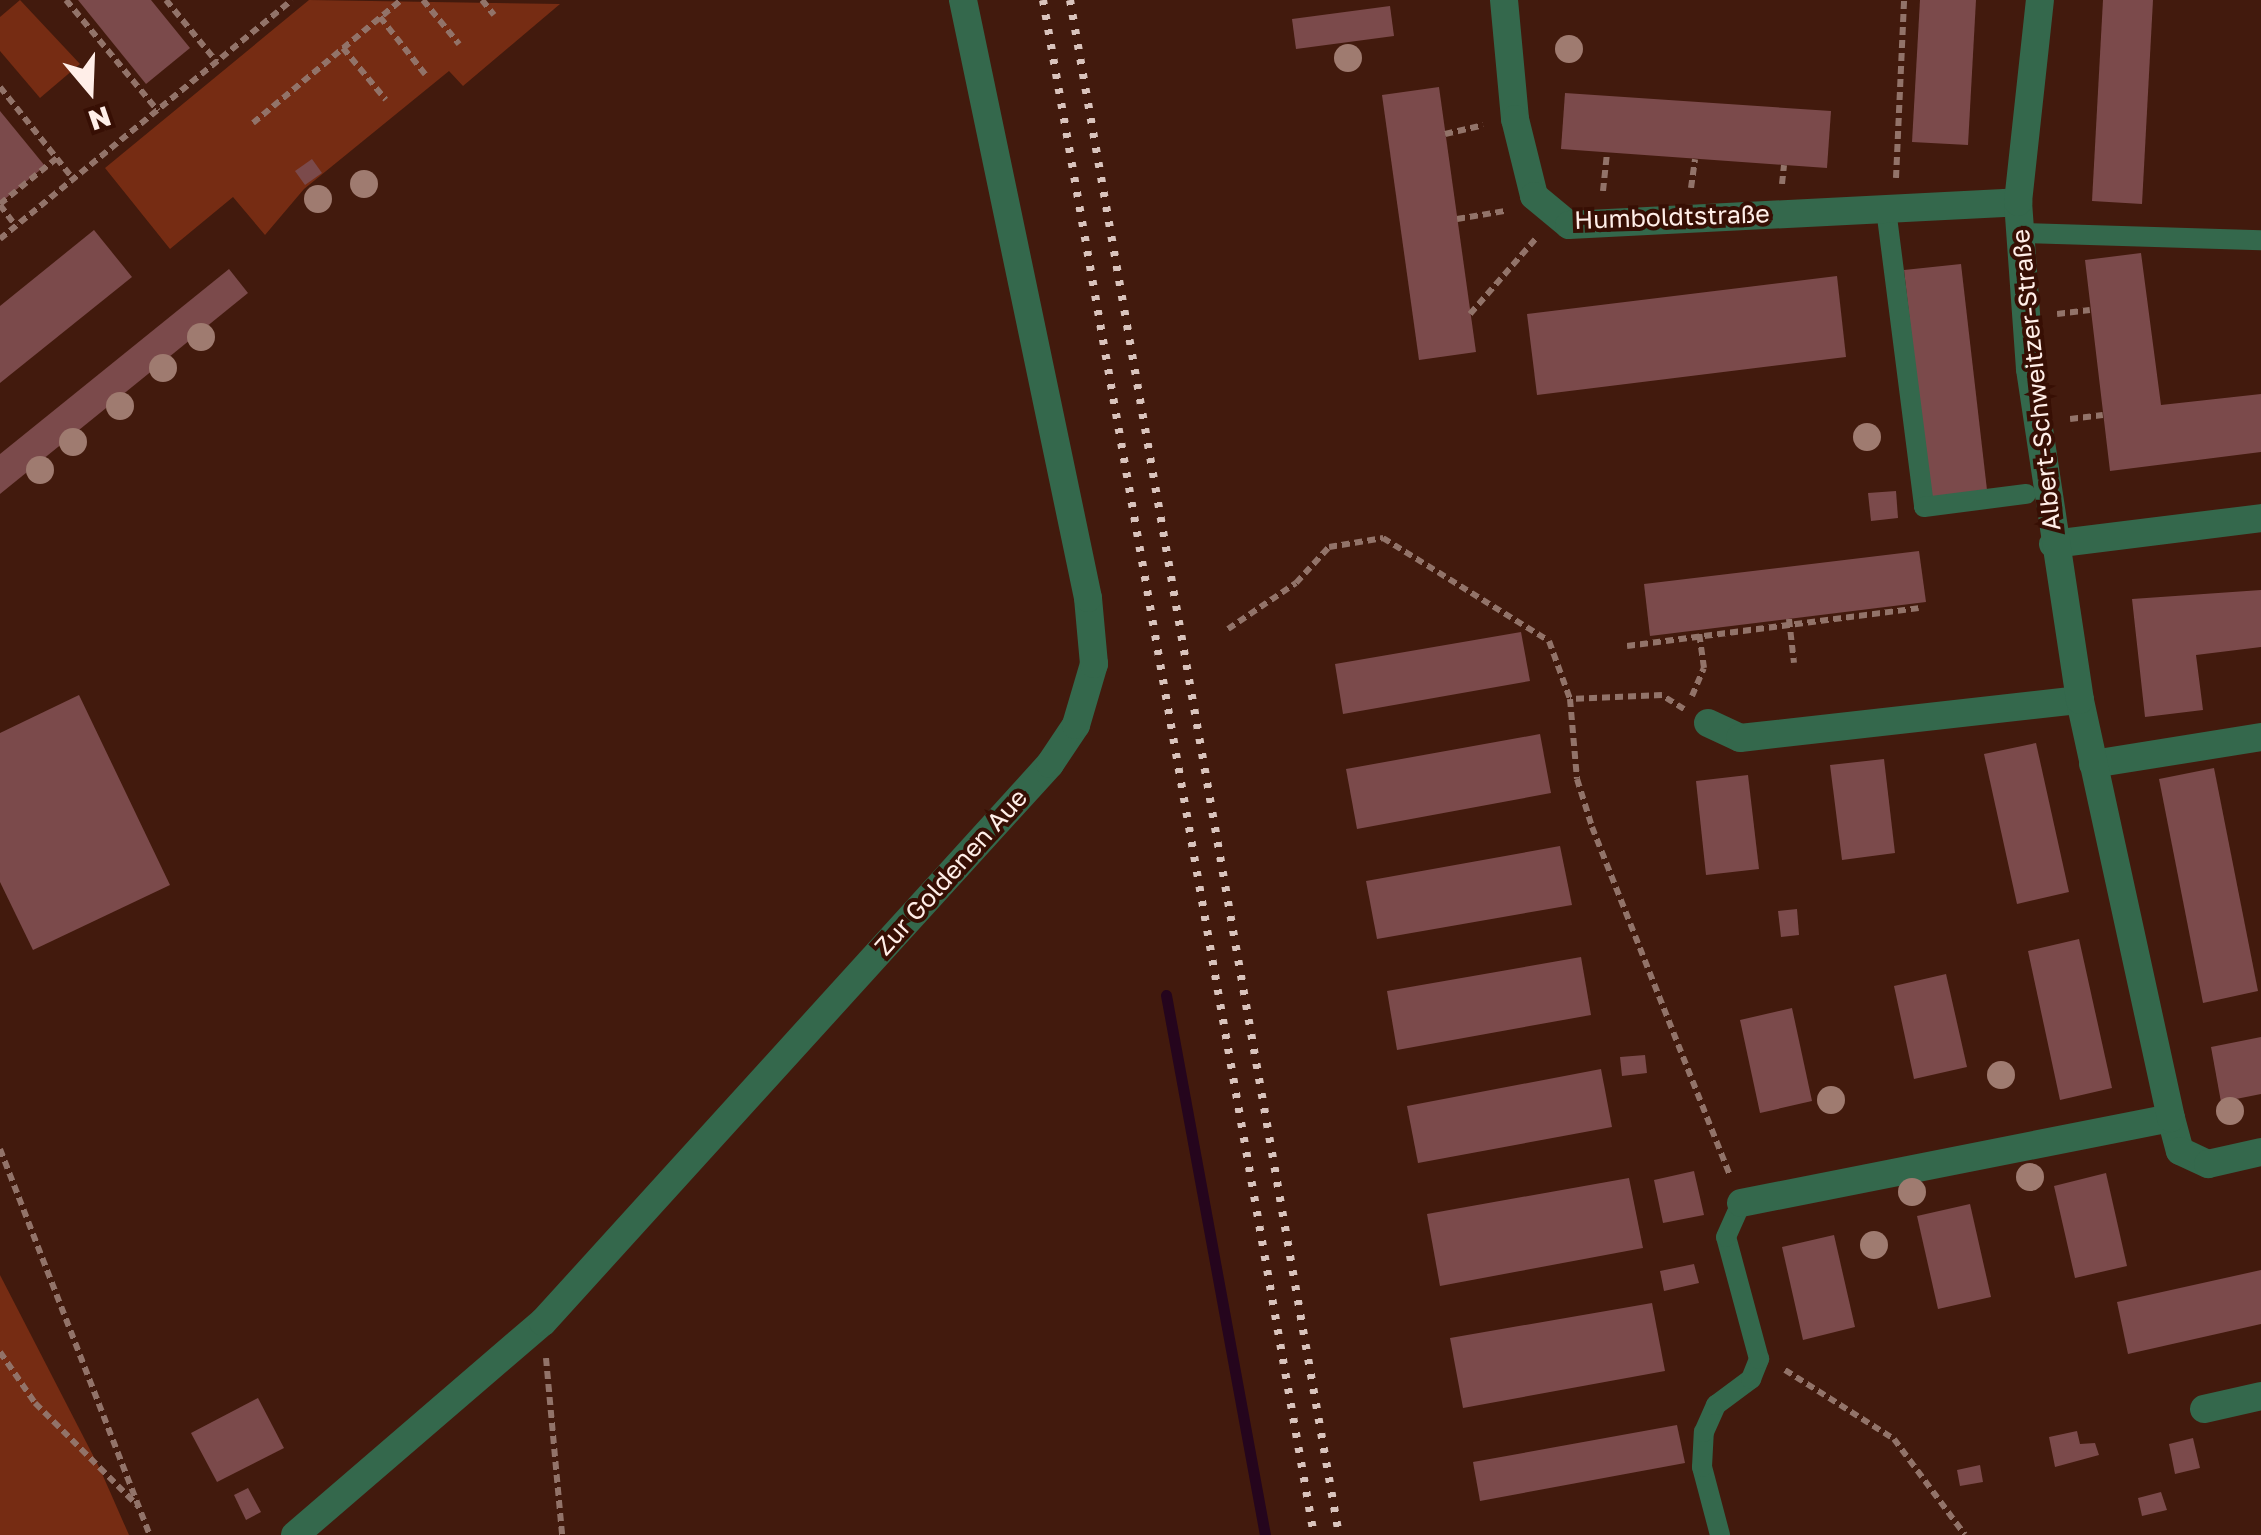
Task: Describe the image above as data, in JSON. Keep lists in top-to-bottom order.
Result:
{
  "streets": {
    "street": ["Humboldtstraße", "Albert-Schweitzer-Straße", "Zur Goldenen Aue"]
  },
  "crossings": [
    ["Humboldtstraße", "Albert-Schweitzer-Straße"]
  ],
  "north": "bottom"
}
